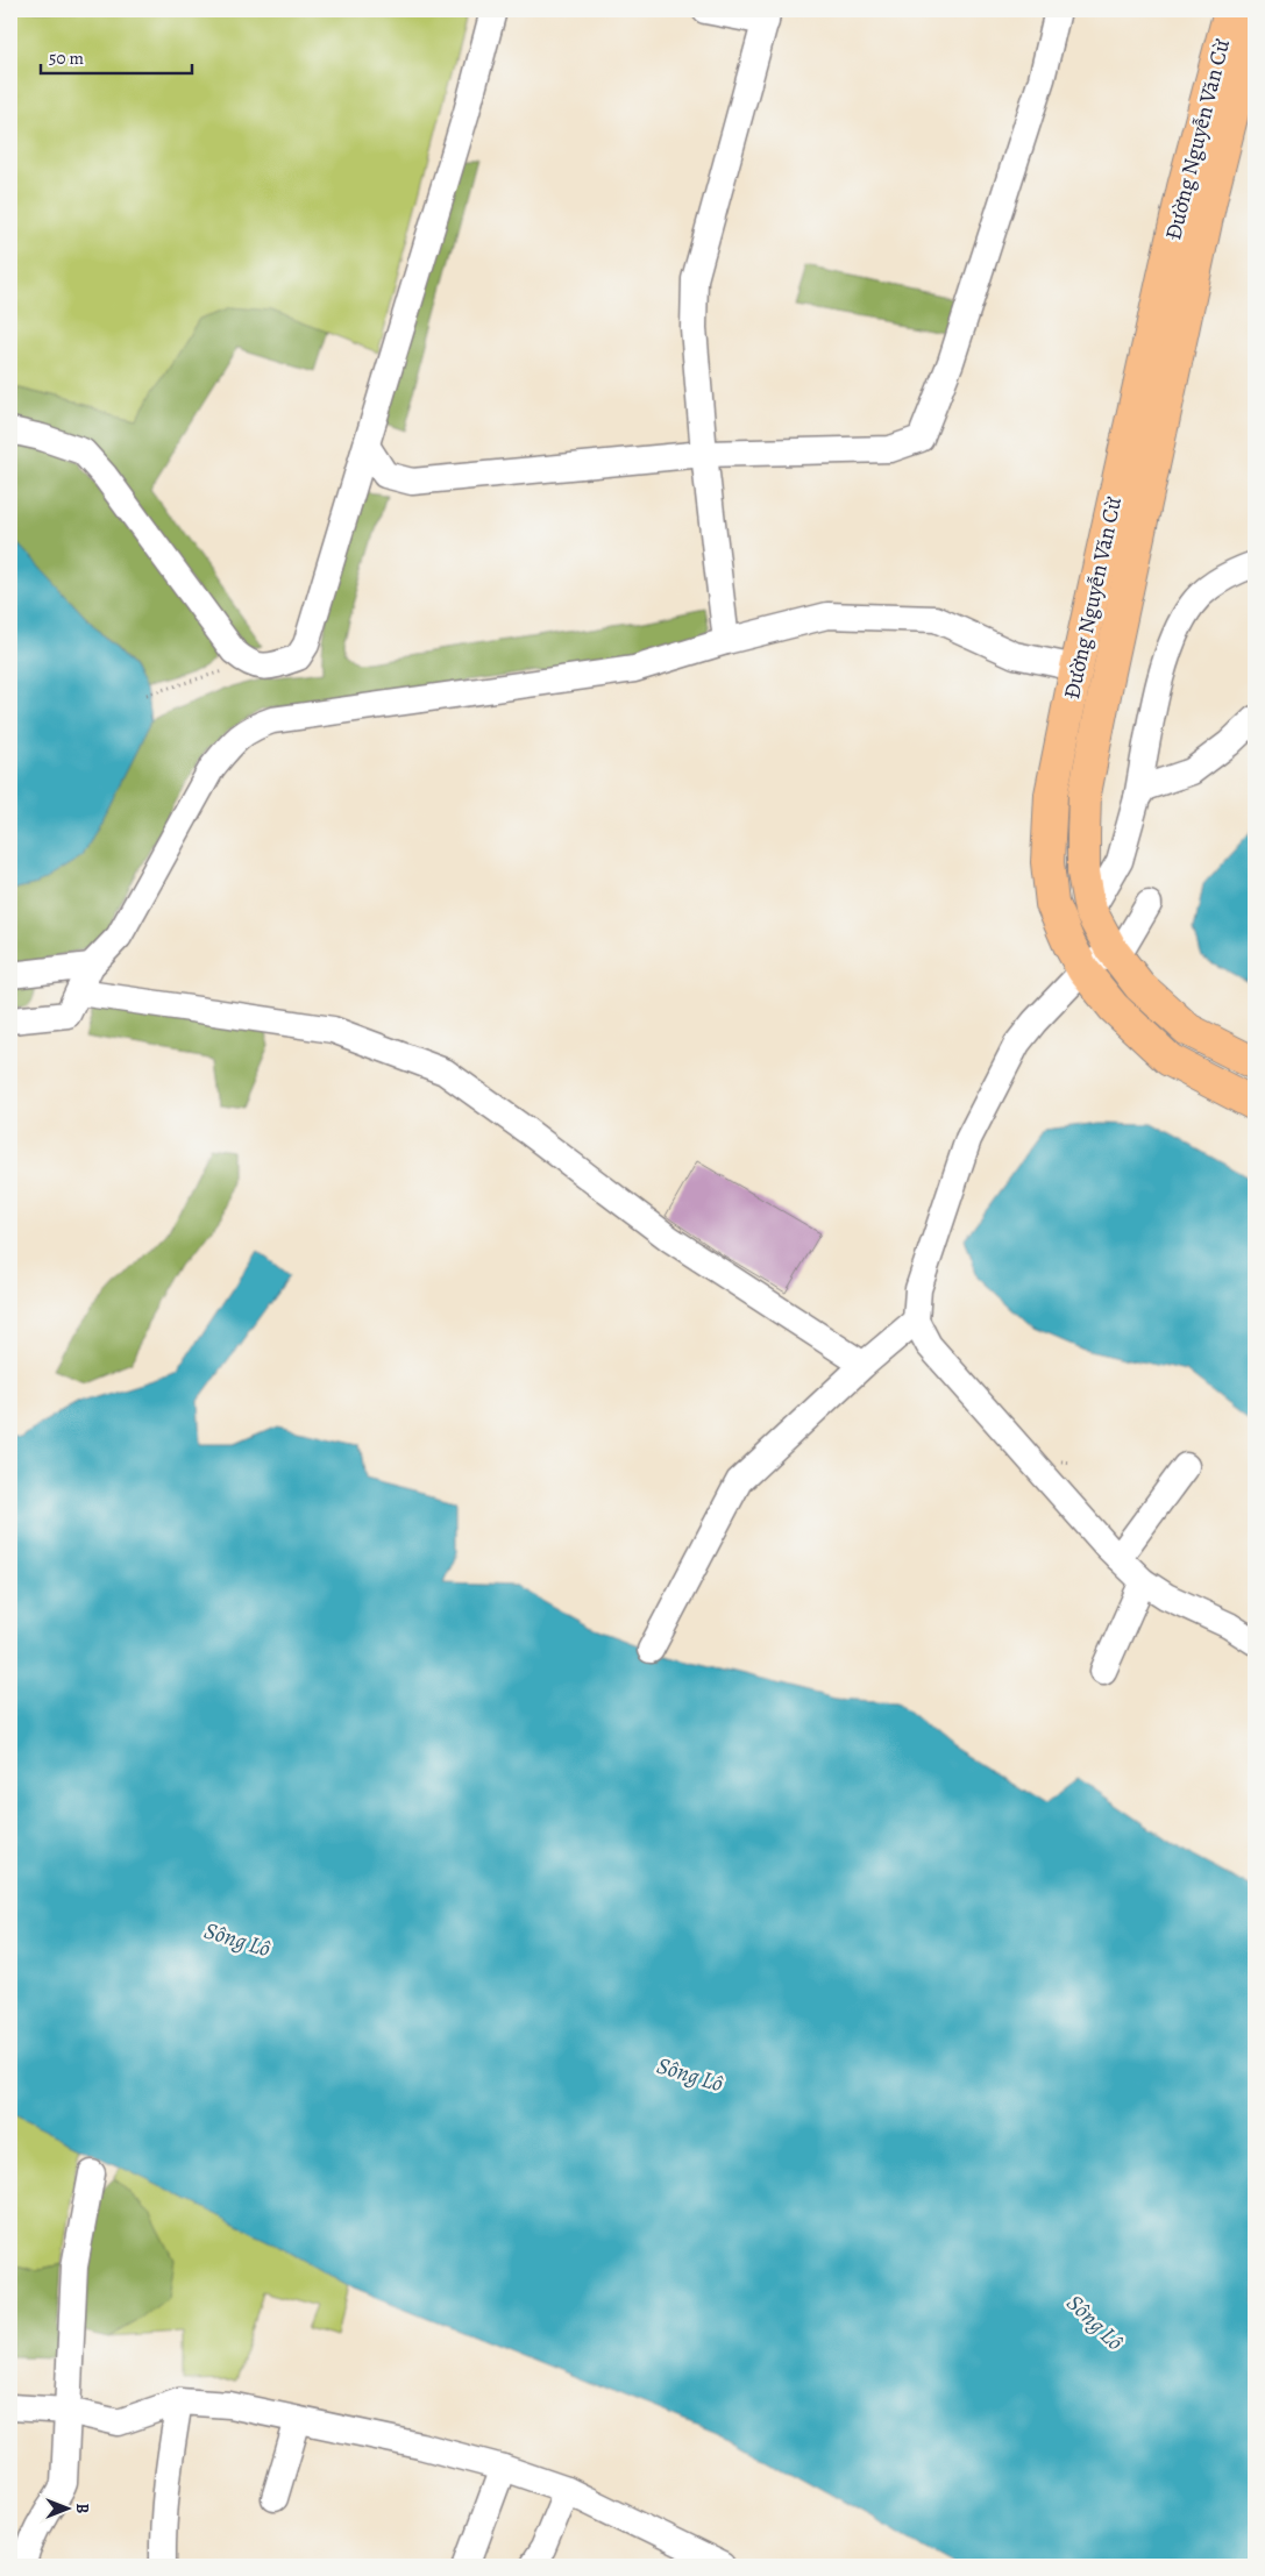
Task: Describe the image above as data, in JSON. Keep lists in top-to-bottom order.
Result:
{
  "streets": {
    "main road": ["Đường Nguyễn Văn Cừ"]
  },
  "water": ["Sông Lô"],
  "scale_bar": "50 m",
  "north": "right"
}
